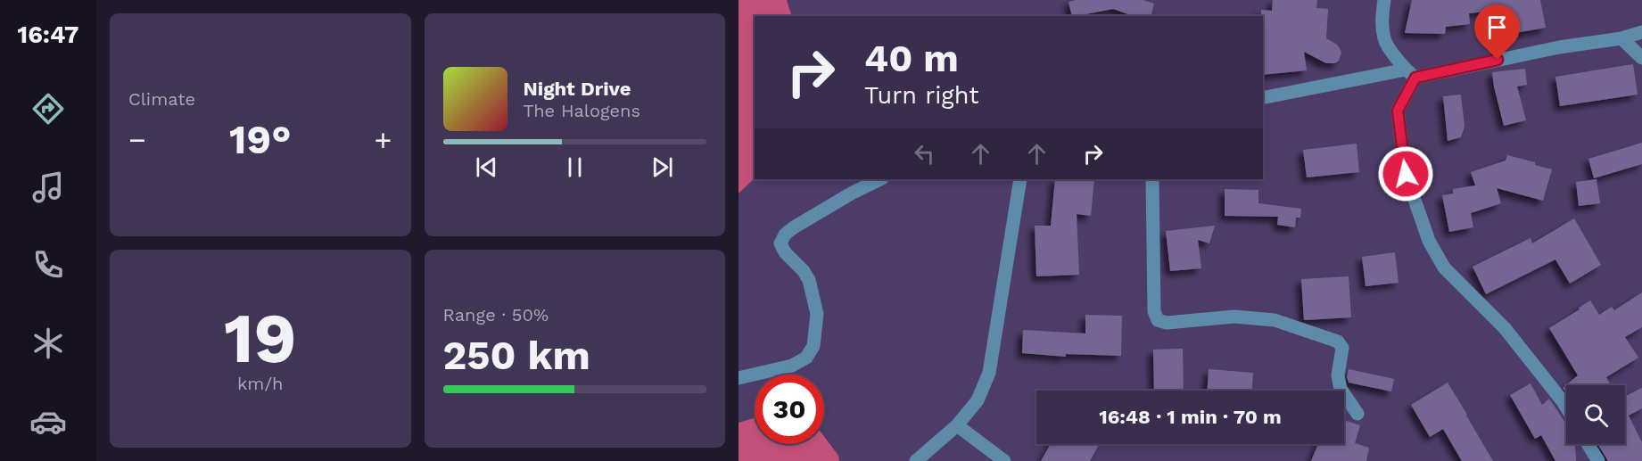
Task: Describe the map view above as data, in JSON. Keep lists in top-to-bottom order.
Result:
{
  "page": {
    "tabs": "16:47",
    "tile": [
      "Climate",
      ["19", "km/h"],
      ["Range · 50%", "250 km"]
    ],
    "turn": ["40 m", "Turn right"],
    "song": ["Night Drive", "The Halogens"],
    "heat": ["−", "19°", "+"],
    "limit": "30",
    "trip": "16:48 · 1 min · 70 m"
  }
}
